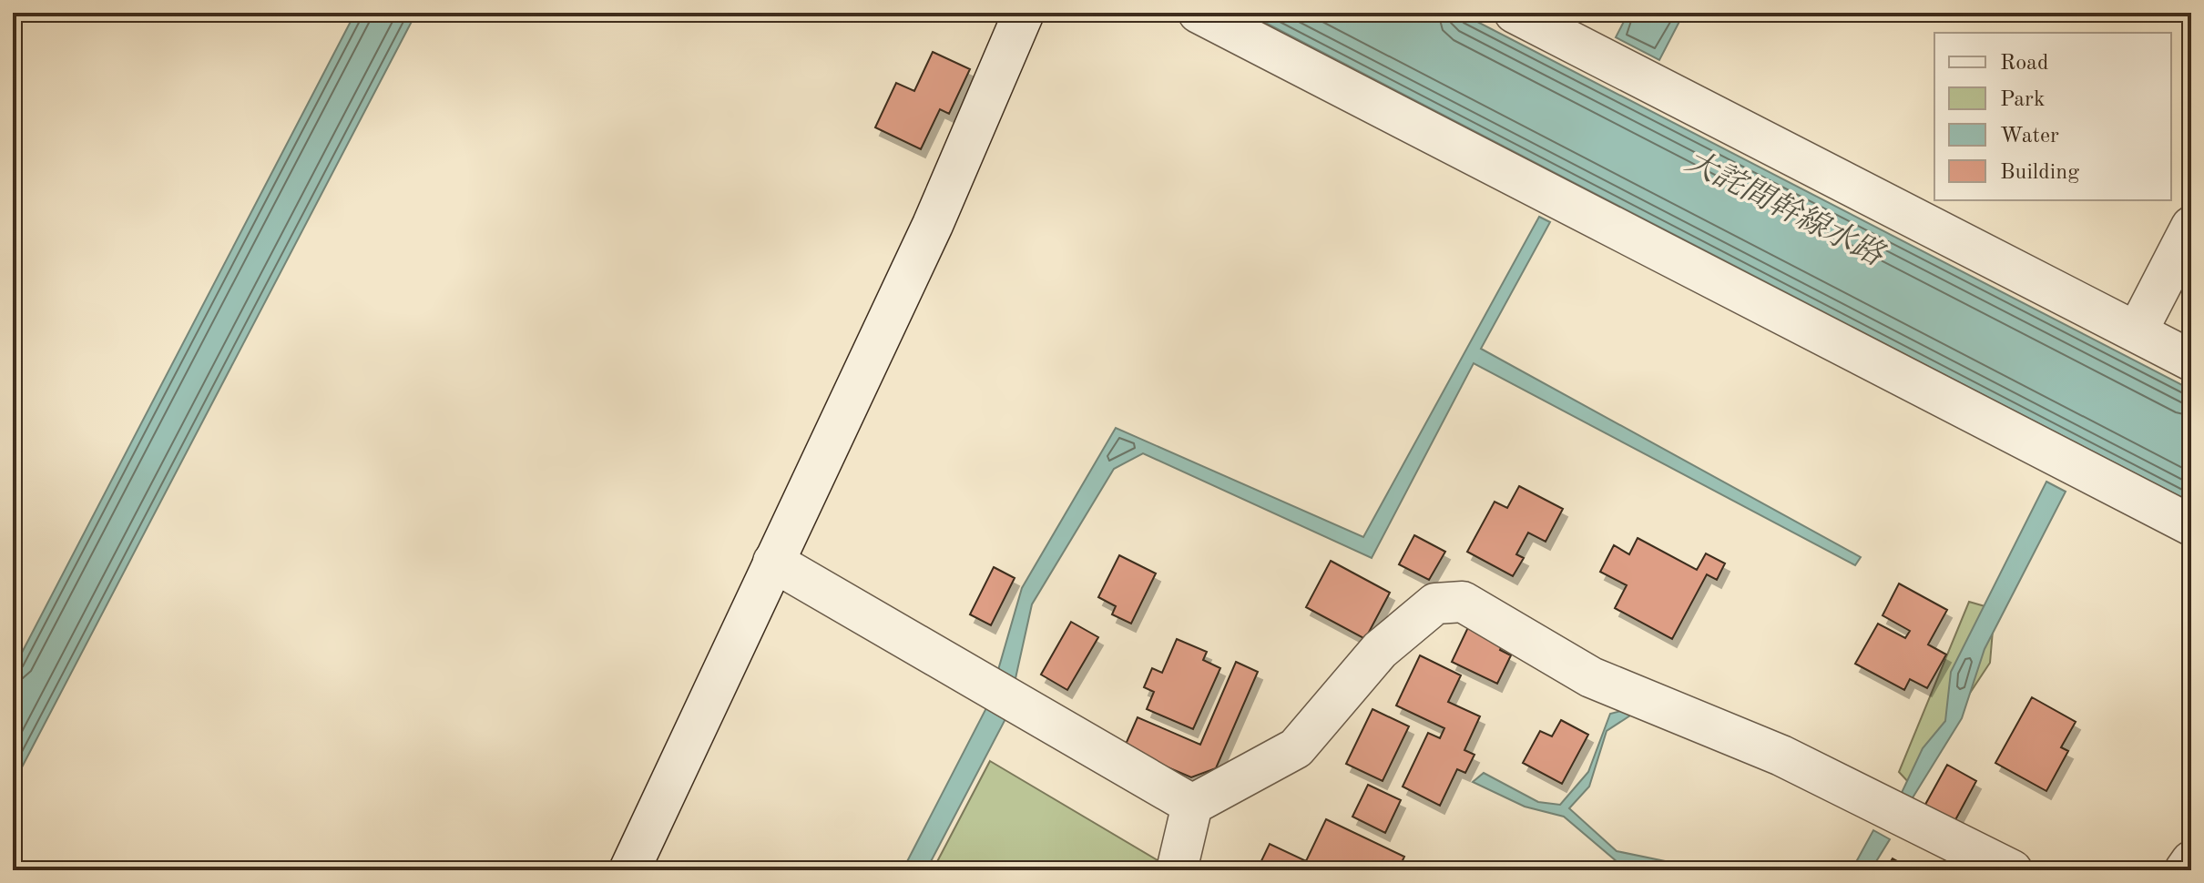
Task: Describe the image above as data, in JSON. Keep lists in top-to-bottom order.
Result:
{
  "water": ["大詫間幹線水路"],
  "legend": [
    "Road",
    "Park",
    "Water",
    "Building"
  ]
}
